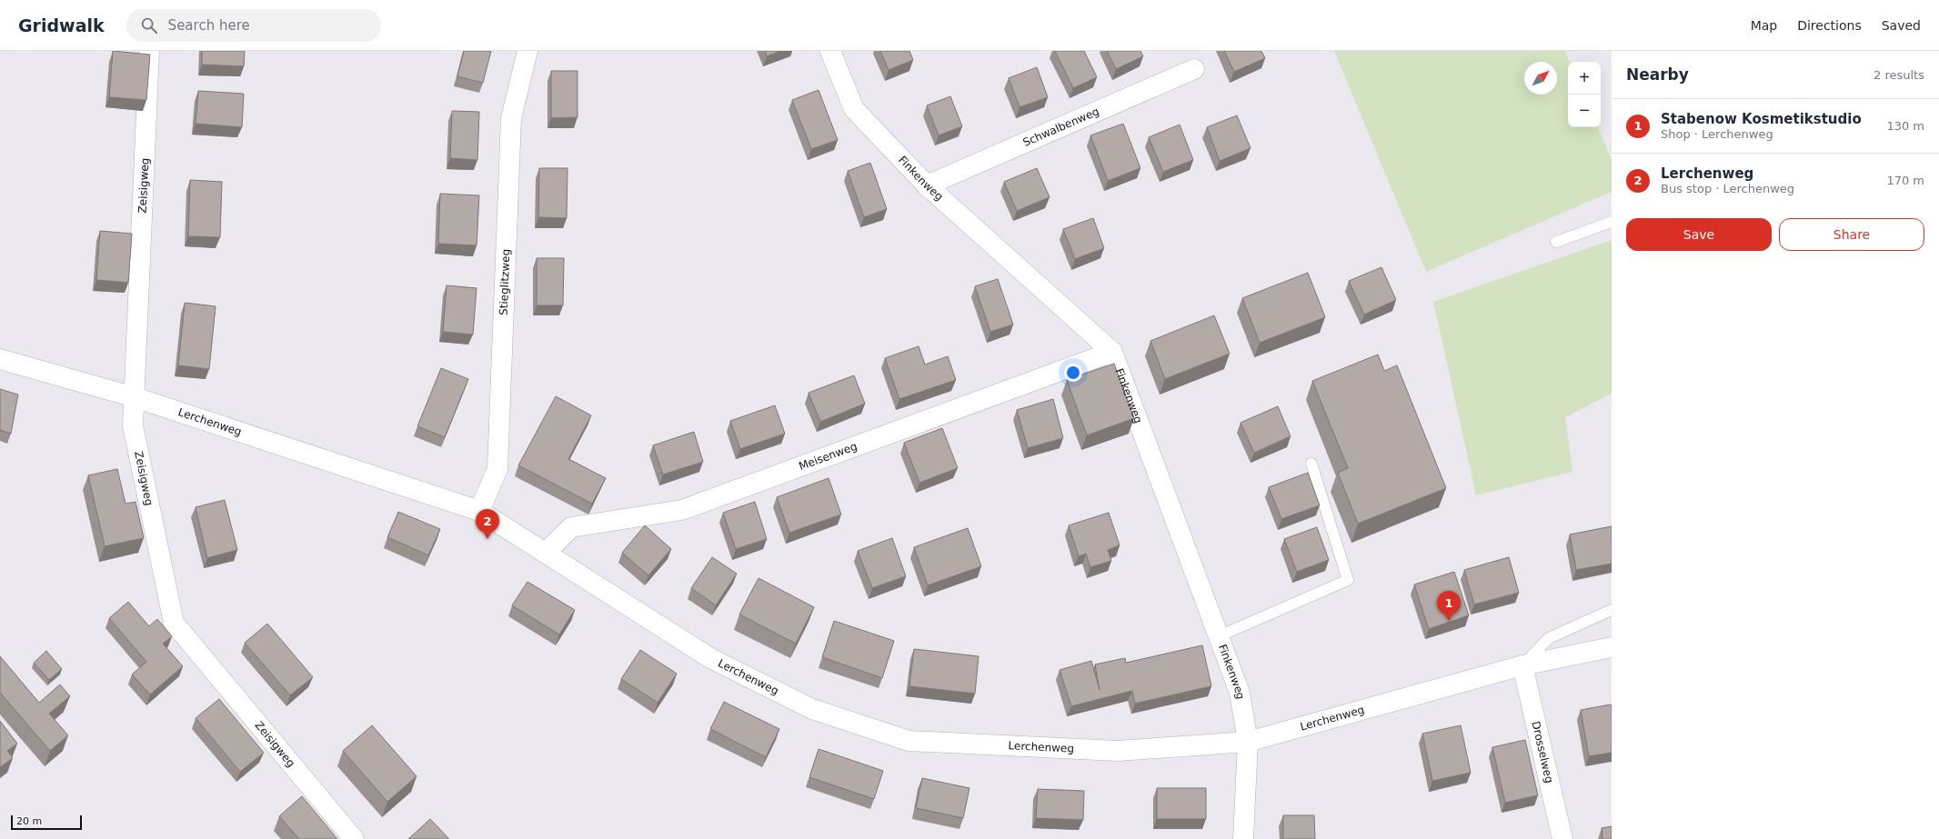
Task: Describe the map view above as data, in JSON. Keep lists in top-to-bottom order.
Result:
{
  "streets": {
    "street": [
      "Schwalbenweg",
      "Finkenweg",
      "Zeisigweg",
      "Stieglitzweg",
      "Lerchenweg",
      "Meisenweg",
      "Drosselweg"
    ]
  },
  "crossings": [
    ["Schwalbenweg", "Finkenweg"],
    ["Finkenweg", "Lerchenweg"],
    ["Finkenweg", "Meisenweg"],
    ["Zeisigweg", "Lerchenweg"],
    ["Stieglitzweg", "Lerchenweg"],
    ["Lerchenweg", "Meisenweg"],
    ["Lerchenweg", "Drosselweg"]
  ],
  "scale_bar": "20 m",
  "north": "top right",
  "page": {
    "header": "Gridwalk",
    "search": "Search here",
    "nav": ["Map", "Directions", "Saved"],
    "heading": ["Nearby", "2 results"],
    "map_buttons": ["+", "−"],
    "list": [
      {
        "mark": "1",
        "name": "Stabenow Kosmetikstudio",
        "note": "Shop · Lerchenweg",
        "value": "130 m"
      },
      {
        "mark": "2",
        "name": "Lerchenweg",
        "note": "Bus stop · Lerchenweg",
        "value": "170 m"
      }
    ],
    "buttons": ["Save", "Share"],
    "pins": ["2", "1"],
    "scale": "20 m"
  }
}
